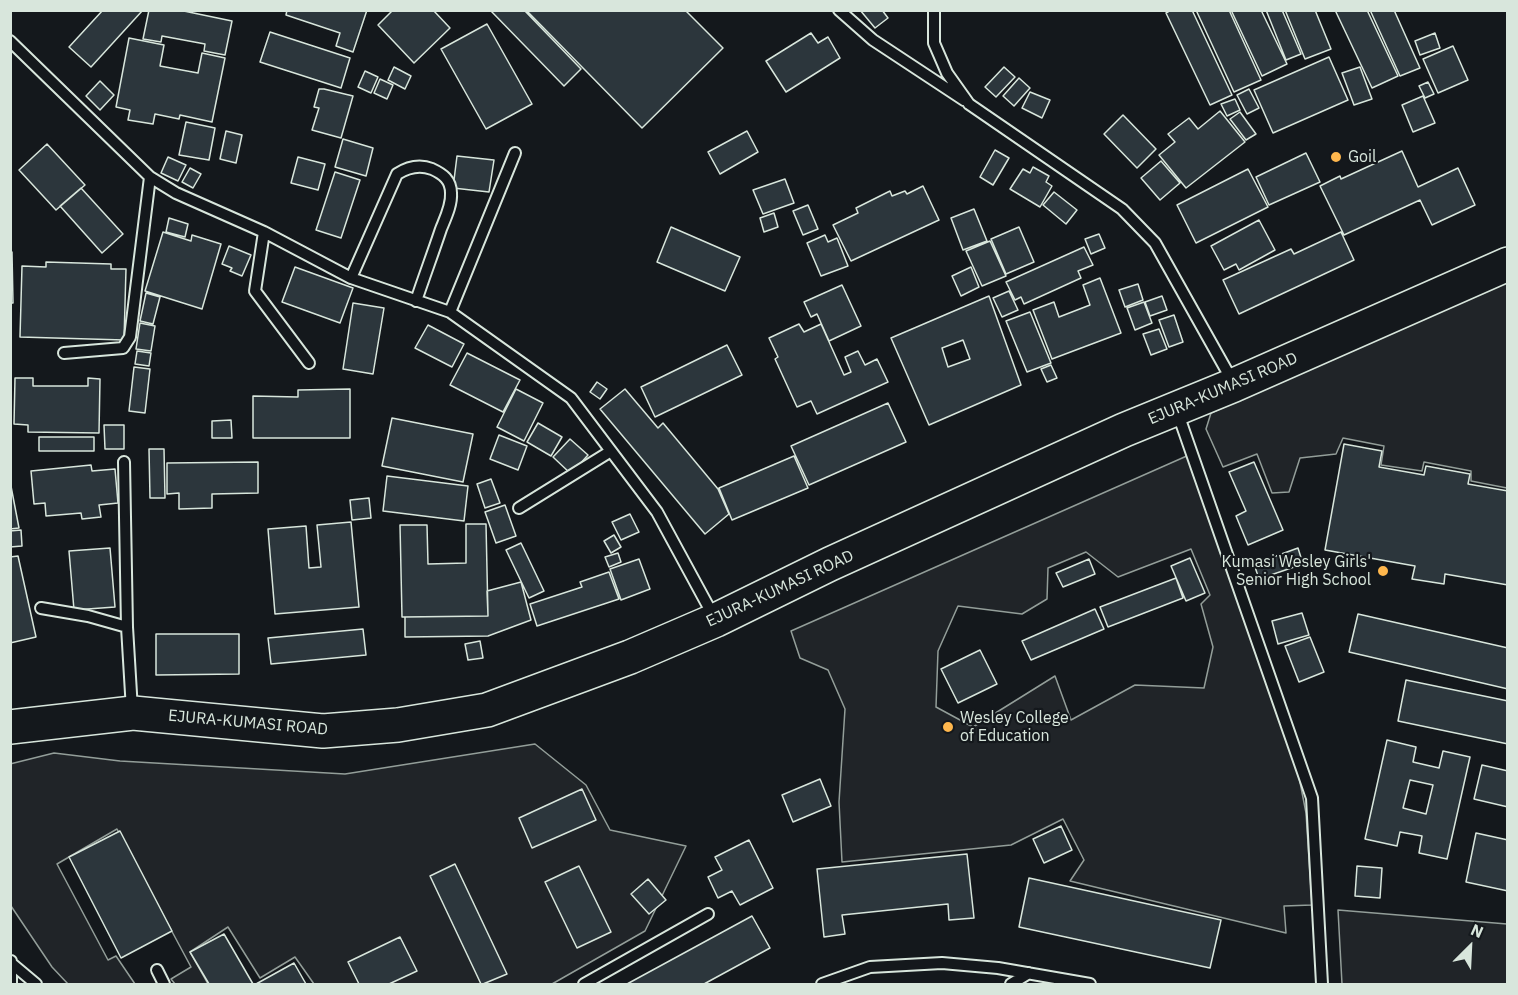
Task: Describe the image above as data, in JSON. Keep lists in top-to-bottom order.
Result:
{
  "streets": {
    "main road": ["EJURA-KUMASI ROAD"]
  },
  "places": ["Goil", "Kumasi Wesley Girls' Senior High School", "Wesley College of Education"],
  "north": "top right"
}
